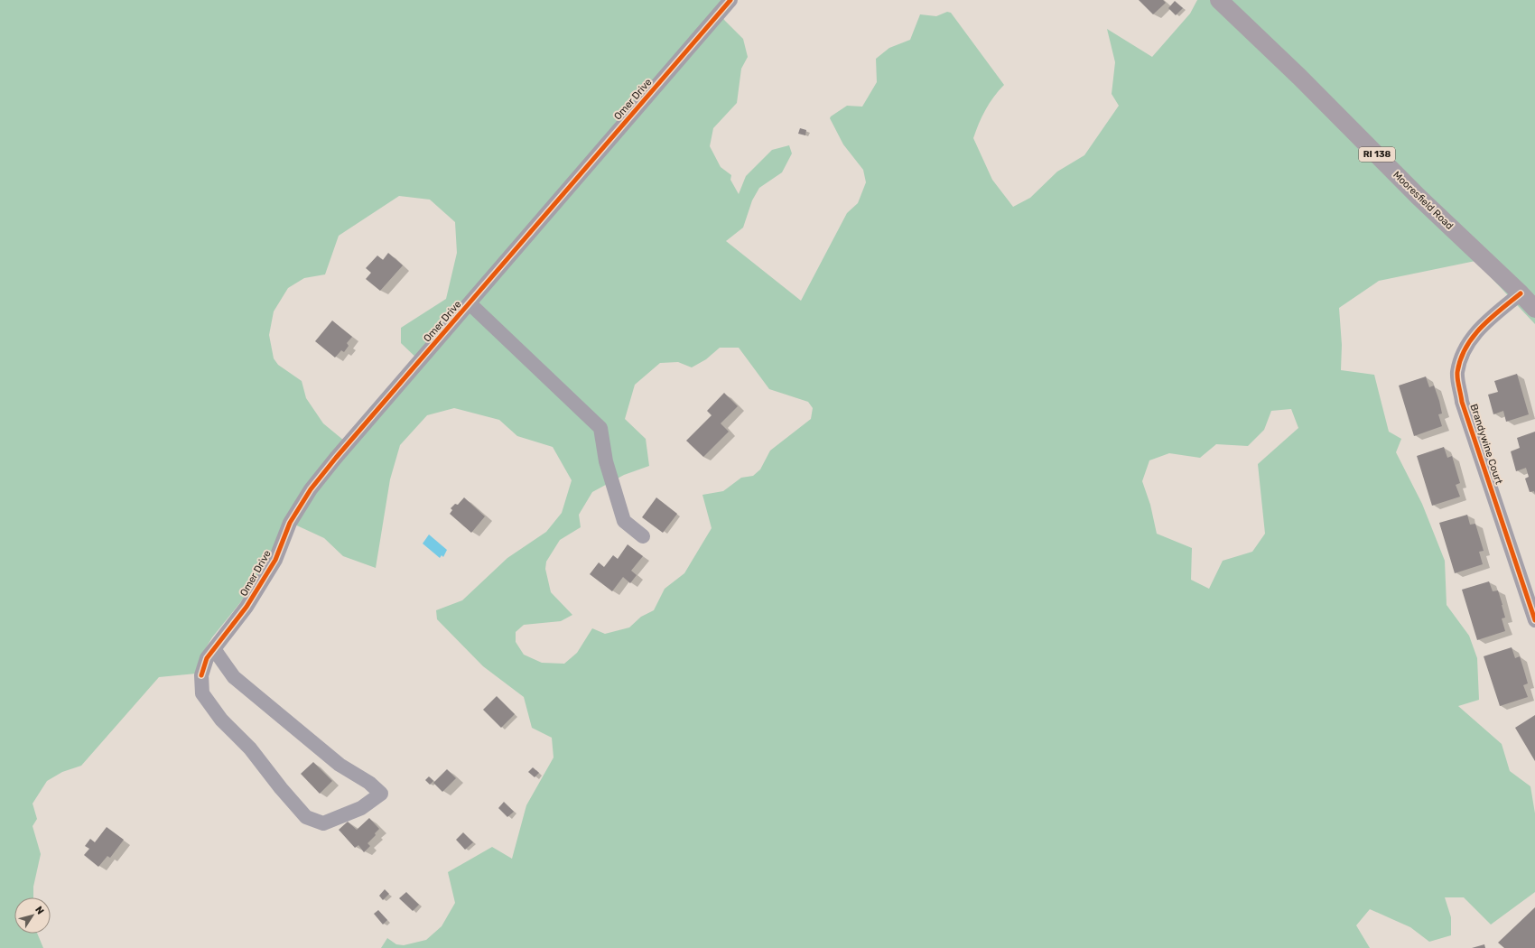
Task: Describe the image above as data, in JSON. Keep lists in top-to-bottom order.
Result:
{
  "streets": {
    "main road": ["RI 138", "Mooresfield Road"],
    "street": ["Omer Drive", "Brandywine Court"]
  },
  "crossings": [
    ["Mooresfield Road", "Brandywine Court"]
  ],
  "north": "top right"
}
